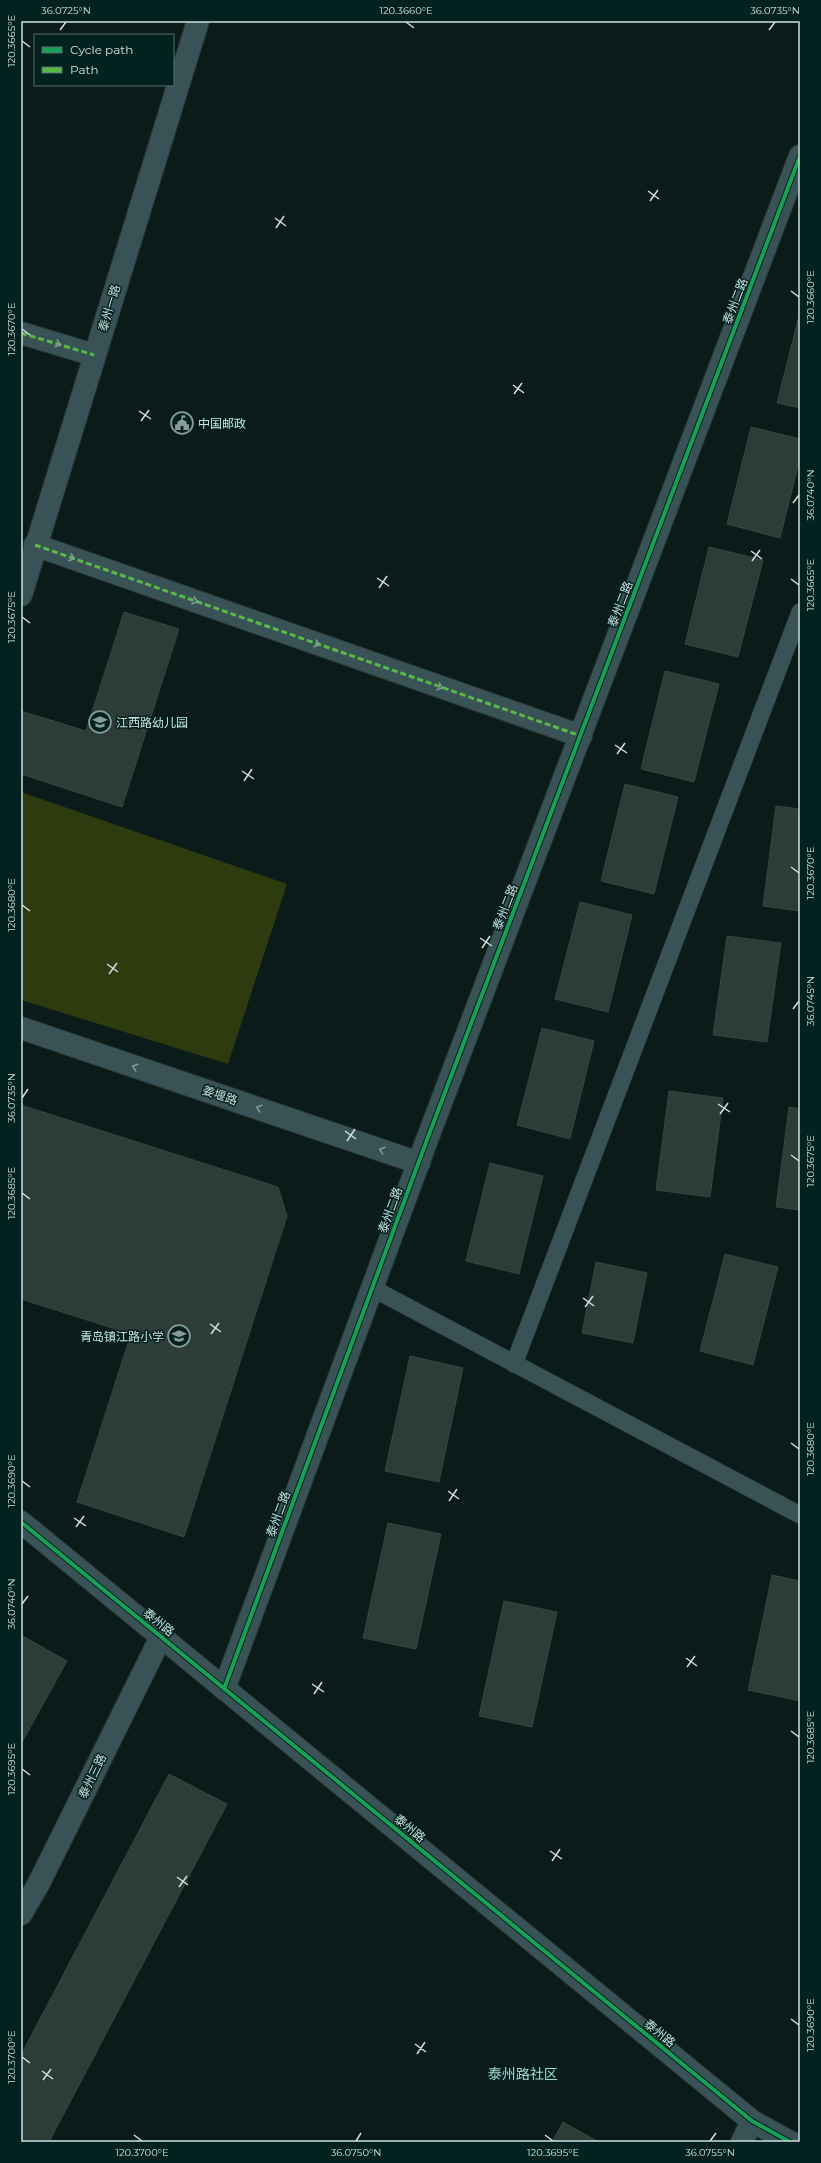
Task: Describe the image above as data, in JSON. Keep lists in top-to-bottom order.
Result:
{
  "streets": {
    "street": [
      "泰州二路",
      "泰州一路",
      "姜堰路",
      "泰州路",
      "泰州三路"
    ]
  },
  "crossings": [
    ["泰州二路", "姜堰路"],
    ["泰州二路", "泰州路"],
    ["泰州路", "泰州三路"]
  ],
  "one_way": ["姜堰路"],
  "districts": ["泰州路社区"],
  "places": {
    "public building": ["中国邮政"],
    "school or university": ["江西路幼儿园", "青岛镇江路小学"]
  },
  "legend": ["Cycle path", "Path"],
  "coordinates": [
    "36.0725°N",
    "120.3660°E",
    "36.0735°N",
    "120.3665°E",
    "120.3670°E",
    "36.0740°N",
    "120.3675°E",
    "120.3680°E",
    "36.0745°N",
    "120.3685°E",
    "120.3690°E",
    "120.3695°E",
    "120.3700°E",
    "36.0750°N",
    "36.0755°N"
  ]
}
